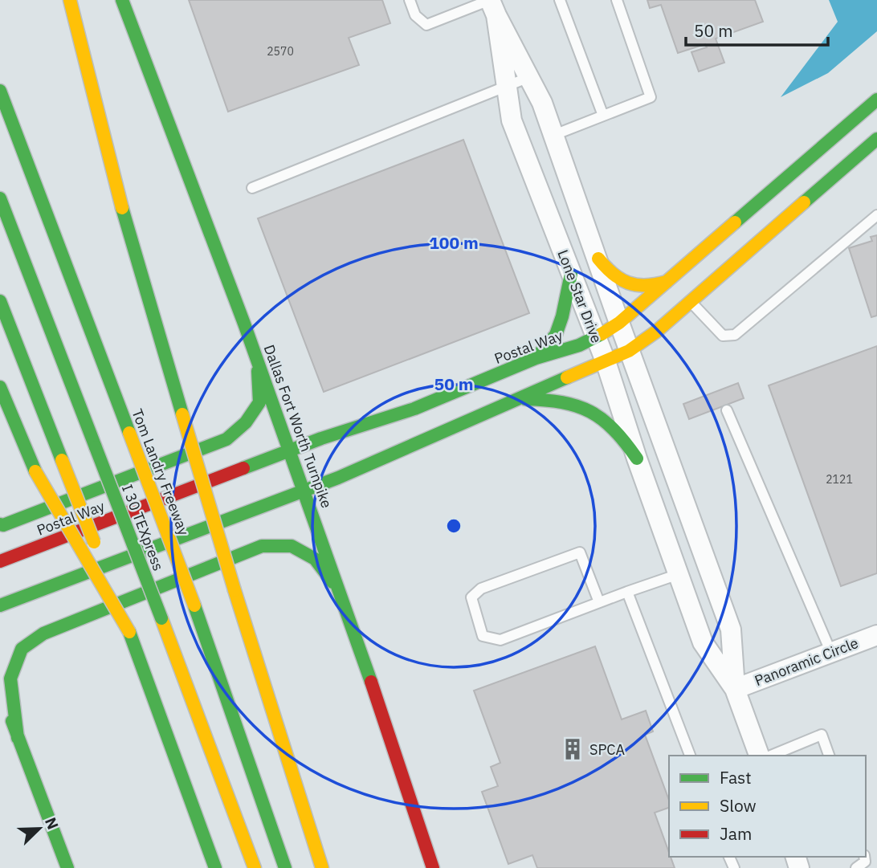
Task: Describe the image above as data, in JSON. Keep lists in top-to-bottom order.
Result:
{
  "streets": {
    "main road": [
      "Postal Way",
      "Dallas Fort Worth Turnpike",
      "Tom Landry Freeway",
      "I 30 TEXpress"
    ],
    "street": ["Lone Star Drive", "Panoramic Circle"]
  },
  "crossings": [
    ["Lone Star Drive", "Postal Way"],
    ["Lone Star Drive", "Panoramic Circle"],
    ["Postal Way", "Dallas Fort Worth Turnpike"]
  ],
  "places": {
    "building": ["SPCA"]
  },
  "house_numbers": ["2570", "2121"],
  "legend": ["Fast", "Slow", "Jam"],
  "scale_bar": "50 m",
  "north": "top right",
  "rings": ["100 m", "50 m"]
}
